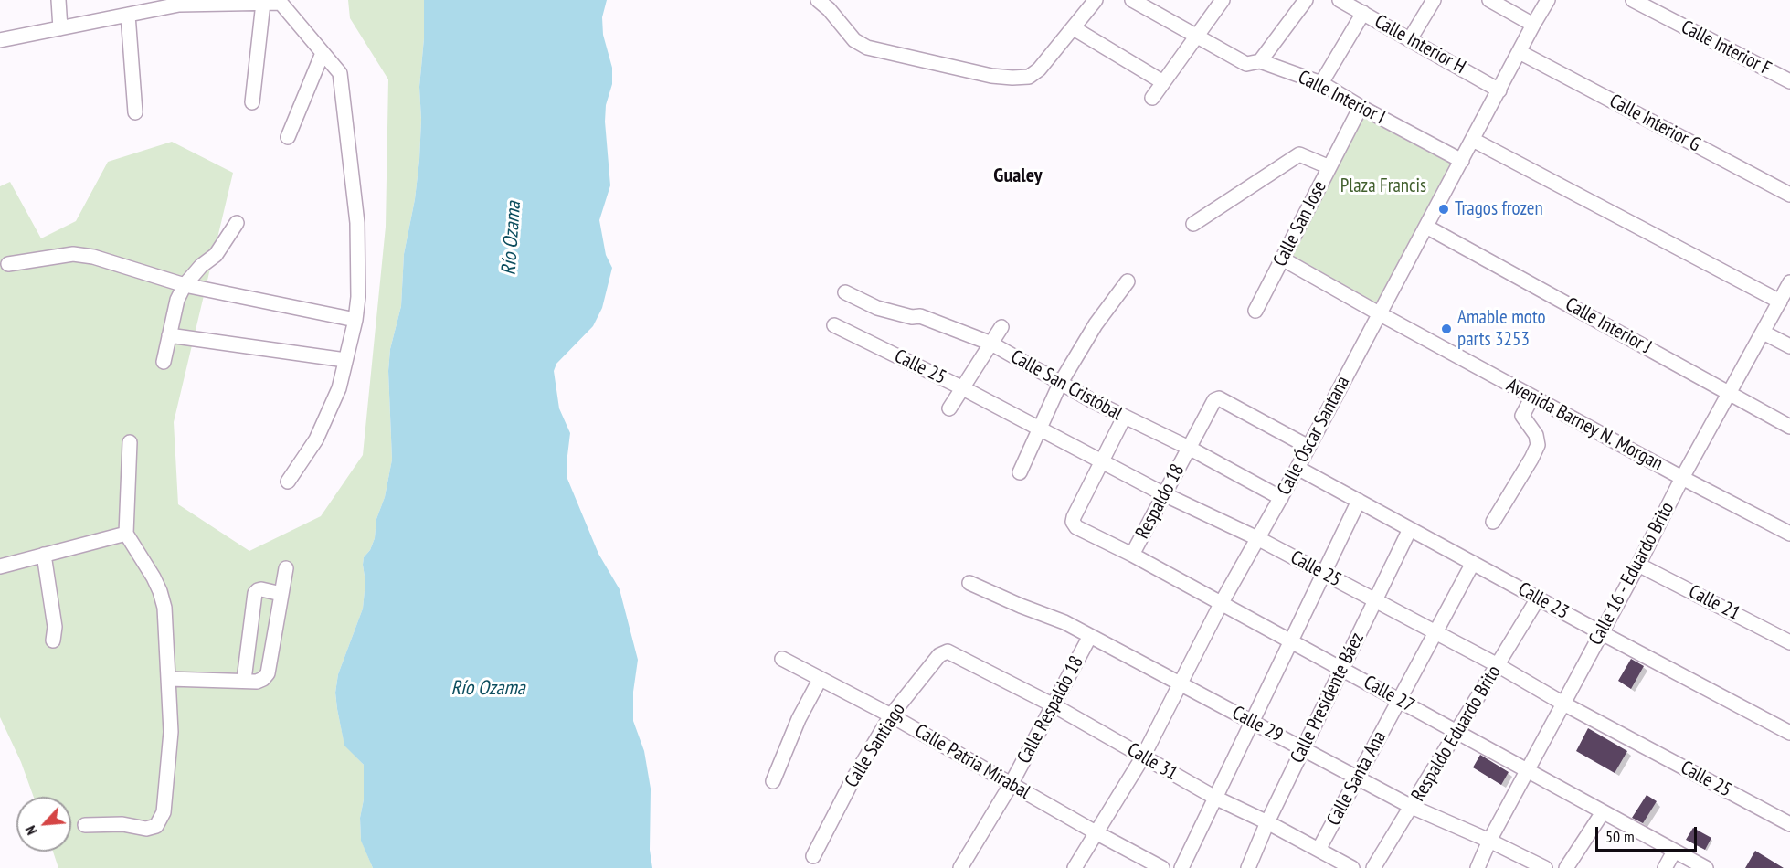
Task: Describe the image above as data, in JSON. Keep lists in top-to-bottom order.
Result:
{
  "streets": {
    "street": [
      "Calle Interior H",
      "Calle Interior F",
      "Calle Interior I",
      "Calle Interior G",
      "Calle San Jose",
      "Calle Interior J",
      "Calle 25",
      "Calle San Cristóbal",
      "Avenida Barney N. Morgan",
      "Calle Óscar Santana",
      "Respaldo 18",
      "Calle 16 - Eduardo Brito",
      "Calle 23",
      "Calle 21",
      "Calle 27",
      "Calle Presidente Báez",
      "Calle Respaldo 18",
      "Calle 29",
      "Respaldo Eduardo Brito",
      "Calle Santiago",
      "Calle Patria Mirabal",
      "Calle 31",
      "Calle Santa Ana"
    ]
  },
  "crossings": [
    ["Calle Interior H", "Calle Óscar Santana"],
    ["Calle Interior I", "Calle San Jose"],
    ["Calle Interior I", "Calle Óscar Santana"],
    ["Calle Interior G", "Calle Óscar Santana"],
    ["Calle San Jose", "Avenida Barney N. Morgan"],
    ["Calle Interior J", "Calle Óscar Santana"],
    ["Calle Interior J", "Calle 16 - Eduardo Brito"],
    ["Calle 25", "Calle Óscar Santana"],
    ["Calle 25", "Respaldo 18"],
    ["Calle 25", "Calle 16 - Eduardo Brito"],
    ["Calle 25", "Calle 27"],
    ["Calle 25", "Calle Presidente Báez"],
    ["Calle 25", "Respaldo Eduardo Brito"],
    ["Calle 25", "Calle Santa Ana"],
    ["Calle San Cristóbal", "Calle Óscar Santana"],
    ["Calle San Cristóbal", "Respaldo 18"],
    ["Avenida Barney N. Morgan", "Calle Óscar Santana"],
    ["Avenida Barney N. Morgan", "Calle 16 - Eduardo Brito"],
    ["Calle Óscar Santana", "Respaldo 18"],
    ["Calle Óscar Santana", "Calle 23"],
    ["Calle Óscar Santana", "Calle 27"],
    ["Calle Óscar Santana", "Calle 29"],
    ["Calle Óscar Santana", "Calle Patria Mirabal"],
    ["Calle Óscar Santana", "Calle 31"],
    ["Respaldo 18", "Calle 27"],
    ["Calle 16 - Eduardo Brito", "Calle 23"],
    ["Calle 16 - Eduardo Brito", "Calle 21"],
    ["Calle 16 - Eduardo Brito", "Calle 27"],
    ["Calle 16 - Eduardo Brito", "Calle 29"],
    ["Calle 23", "Calle Presidente Báez"],
    ["Calle 23", "Respaldo Eduardo Brito"],
    ["Calle 23", "Calle Santa Ana"],
    ["Calle 27", "Calle Presidente Báez"],
    ["Calle 27", "Respaldo Eduardo Brito"],
    ["Calle 27", "Calle Santa Ana"],
    ["Calle Presidente Báez", "Calle 29"],
    ["Calle Presidente Báez", "Calle 31"],
    ["Calle Respaldo 18", "Calle 29"],
    ["Calle Respaldo 18", "Calle Patria Mirabal"],
    ["Calle Respaldo 18", "Calle 31"],
    ["Calle 29", "Respaldo Eduardo Brito"],
    ["Calle 29", "Calle Santa Ana"],
    ["Calle Santiago", "Calle Patria Mirabal"],
    ["Calle Santiago", "Calle 31"],
    ["Calle 31", "Calle Santa Ana"]
  ],
  "districts": ["Gualey"],
  "water": ["Río Ozama"],
  "parks": ["Plaza Francis"],
  "places": ["Tragos frozen", "Amable moto parts 3253"],
  "scale_bar": "50 m",
  "north": "bottom left"
}
